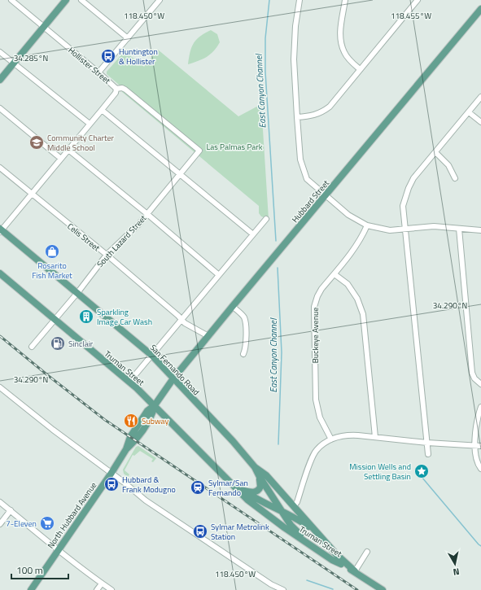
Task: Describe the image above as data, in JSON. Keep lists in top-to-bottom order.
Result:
{
  "streets": {
    "main road": [
      "Hubbard Street",
      "Truman Street",
      "San Fernando Road",
      "North Hubbard Avenue"
    ],
    "street": [
      "Hollister Street",
      "Celis Street",
      "South Lazard Street",
      "Buckeye Avenue"
    ]
  },
  "crossings": [
    ["Hollister Street", "South Lazard Street"],
    ["Hubbard Street", "Celis Street"],
    ["Hubbard Street", "Truman Street"],
    ["Hubbard Street", "San Fernando Road"],
    ["Hubbard Street", "North Hubbard Avenue"],
    ["Celis Street", "South Lazard Street"],
    ["South Lazard Street", "Truman Street"],
    ["South Lazard Street", "San Fernando Road"],
    ["Truman Street", "San Fernando Road"]
  ],
  "water": ["East Canyon Channel"],
  "parks": ["Las Palmas Park"],
  "places": {
    "bus stop": ["Huntington & Hollister", "Hubbard & Frank Modugno", "Sylmar Metrolink Station"],
    "school or university": ["Community Charter Middle School"],
    "shop": ["Rosarito Fish Market"],
    "building": ["Sparkling Image Car Wash"],
    "fuel station": ["Sinclair"],
    "restaurant": ["Subway"],
    "place": ["Mission Wells and Settling Basin"],
    "station": ["Sylmar/San Fernando"],
    "supermarket": ["7-Eleven"]
  },
  "scale_bar": "100 m",
  "north": "bottom",
  "coordinates": [
    "118.450°W",
    "118.455°W",
    "34.285°N",
    "34.290°N"
  ]
}
